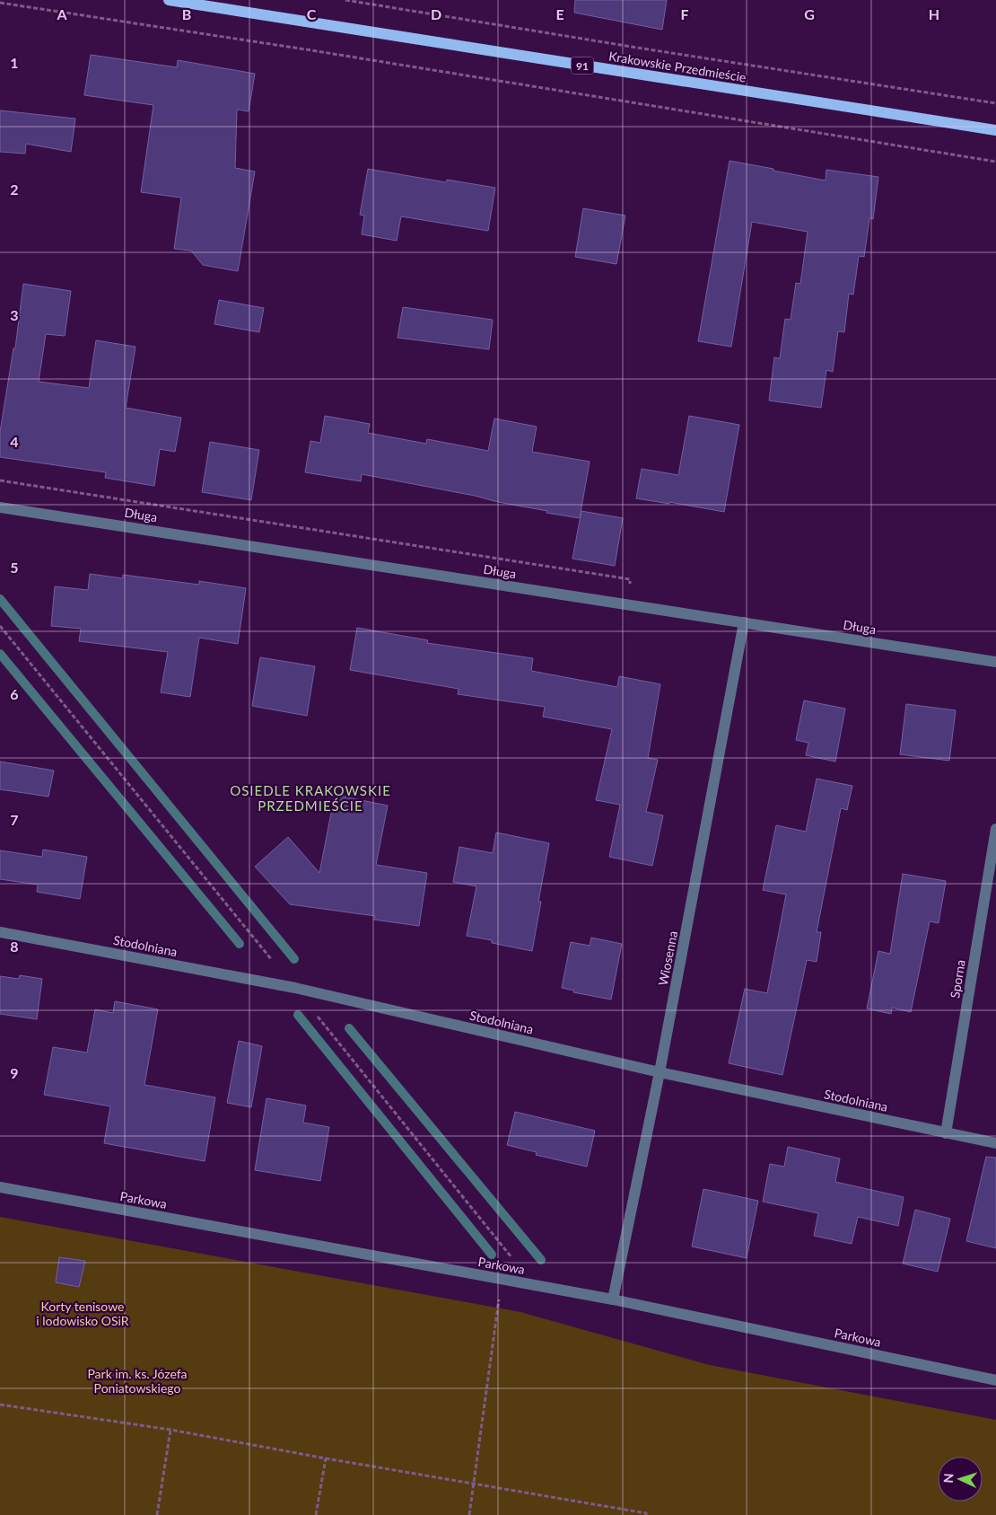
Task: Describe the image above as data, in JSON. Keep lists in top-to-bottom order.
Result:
{
  "streets": {
    "main road": ["91", "Krakowskie Przedmieście"],
    "street": [
      "Długa",
      "Stodolniana",
      "Wiosenna",
      "Sporna",
      "Parkowa"
    ]
  },
  "crossings": [
    ["Długa", "Wiosenna"],
    ["Stodolniana", "Wiosenna"],
    ["Stodolniana", "Sporna"],
    ["Wiosenna", "Parkowa"]
  ],
  "districts": ["OSIEDLE KRAKOWSKIE PRZEDMIEŚCIE"],
  "parks": ["Korty tenisowe i lodowisko OSiR", "Park im. ks. Józefa Poniatowskiego"],
  "north": "left",
  "grid": {
    "columns": [
      "A",
      "B",
      "C",
      "D",
      "E",
      "F",
      "G",
      "H"
    ],
    "rows": [
      "1",
      "2",
      "3",
      "4",
      "5",
      "6",
      "7",
      "8",
      "9"
    ]
  }
}
